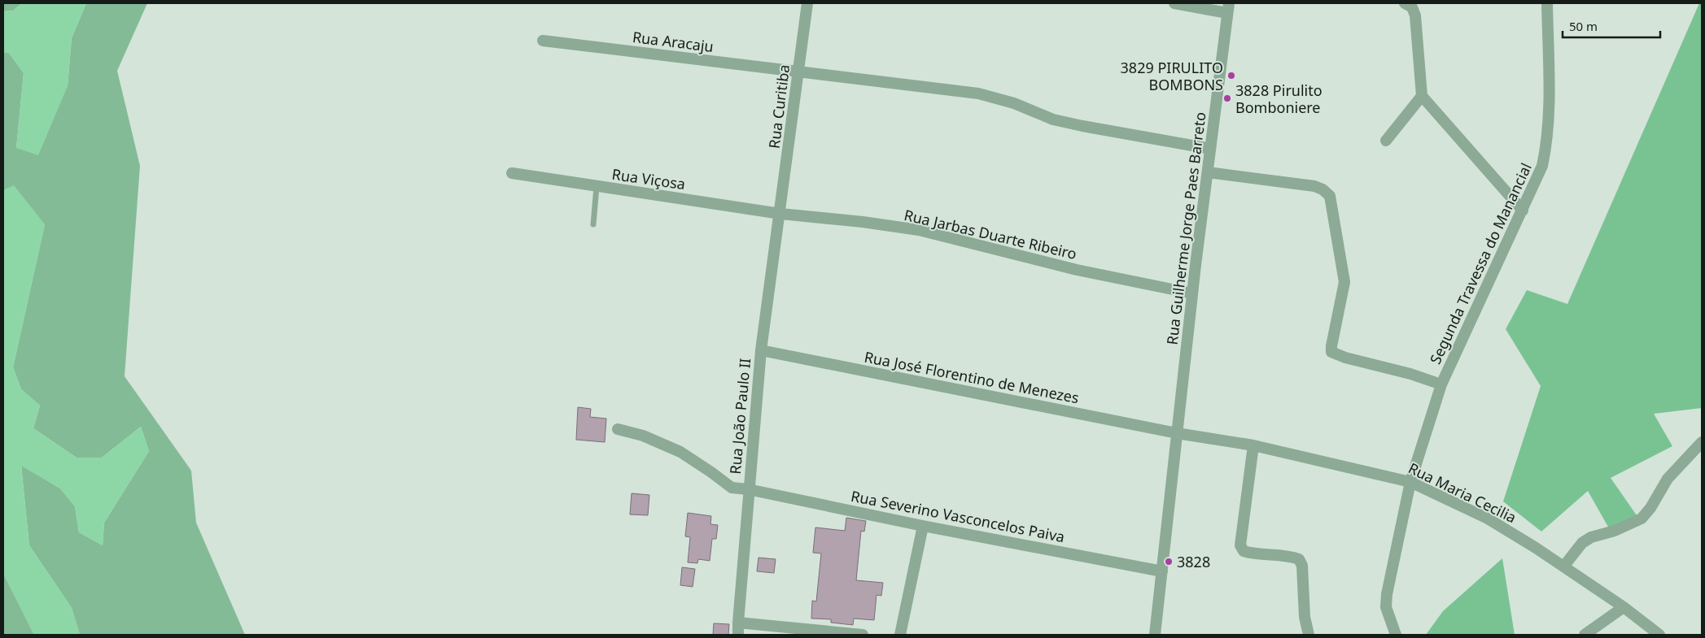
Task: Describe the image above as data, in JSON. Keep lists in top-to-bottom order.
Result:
{
  "streets": {
    "street": [
      "Rua Aracaju",
      "Rua Curitiba",
      "Rua Viçosa",
      "Rua Guilherme Jorge Paes Barreto",
      "Rua Jarbas Duarte Ribeiro",
      "Segunda Travessa do Manancial",
      "Rua José Florentino de Menezes",
      "Rua João Paulo II",
      "Rua Maria Cecilia",
      "Rua Severino Vasconcelos Paiva"
    ]
  },
  "crossings": [
    ["Rua Aracaju", "Rua Curitiba"],
    ["Rua Aracaju", "Rua Guilherme Jorge Paes Barreto"],
    ["Rua Curitiba", "Rua Viçosa"],
    ["Rua Curitiba", "Rua Jarbas Duarte Ribeiro"],
    ["Rua Curitiba", "Rua João Paulo II"],
    ["Rua Viçosa", "Rua Jarbas Duarte Ribeiro"],
    ["Rua Viçosa", "Rua João Paulo II"],
    ["Rua Guilherme Jorge Paes Barreto", "Rua Jarbas Duarte Ribeiro"],
    ["Rua Guilherme Jorge Paes Barreto", "Rua José Florentino de Menezes"],
    ["Rua Guilherme Jorge Paes Barreto", "Rua Maria Cecilia"],
    ["Rua Guilherme Jorge Paes Barreto", "Rua Severino Vasconcelos Paiva"],
    ["Rua Jarbas Duarte Ribeiro", "Rua João Paulo II"],
    ["Segunda Travessa do Manancial", "Rua Maria Cecilia"],
    ["Rua José Florentino de Menezes", "Rua João Paulo II"],
    ["Rua José Florentino de Menezes", "Rua Maria Cecilia"],
    ["Rua João Paulo II", "Rua Severino Vasconcelos Paiva"]
  ],
  "places": ["3829 PIRULITO BOMBONS", "3828 Pirulito Bomboniere", "3828"],
  "scale_bar": "50 m"
}
